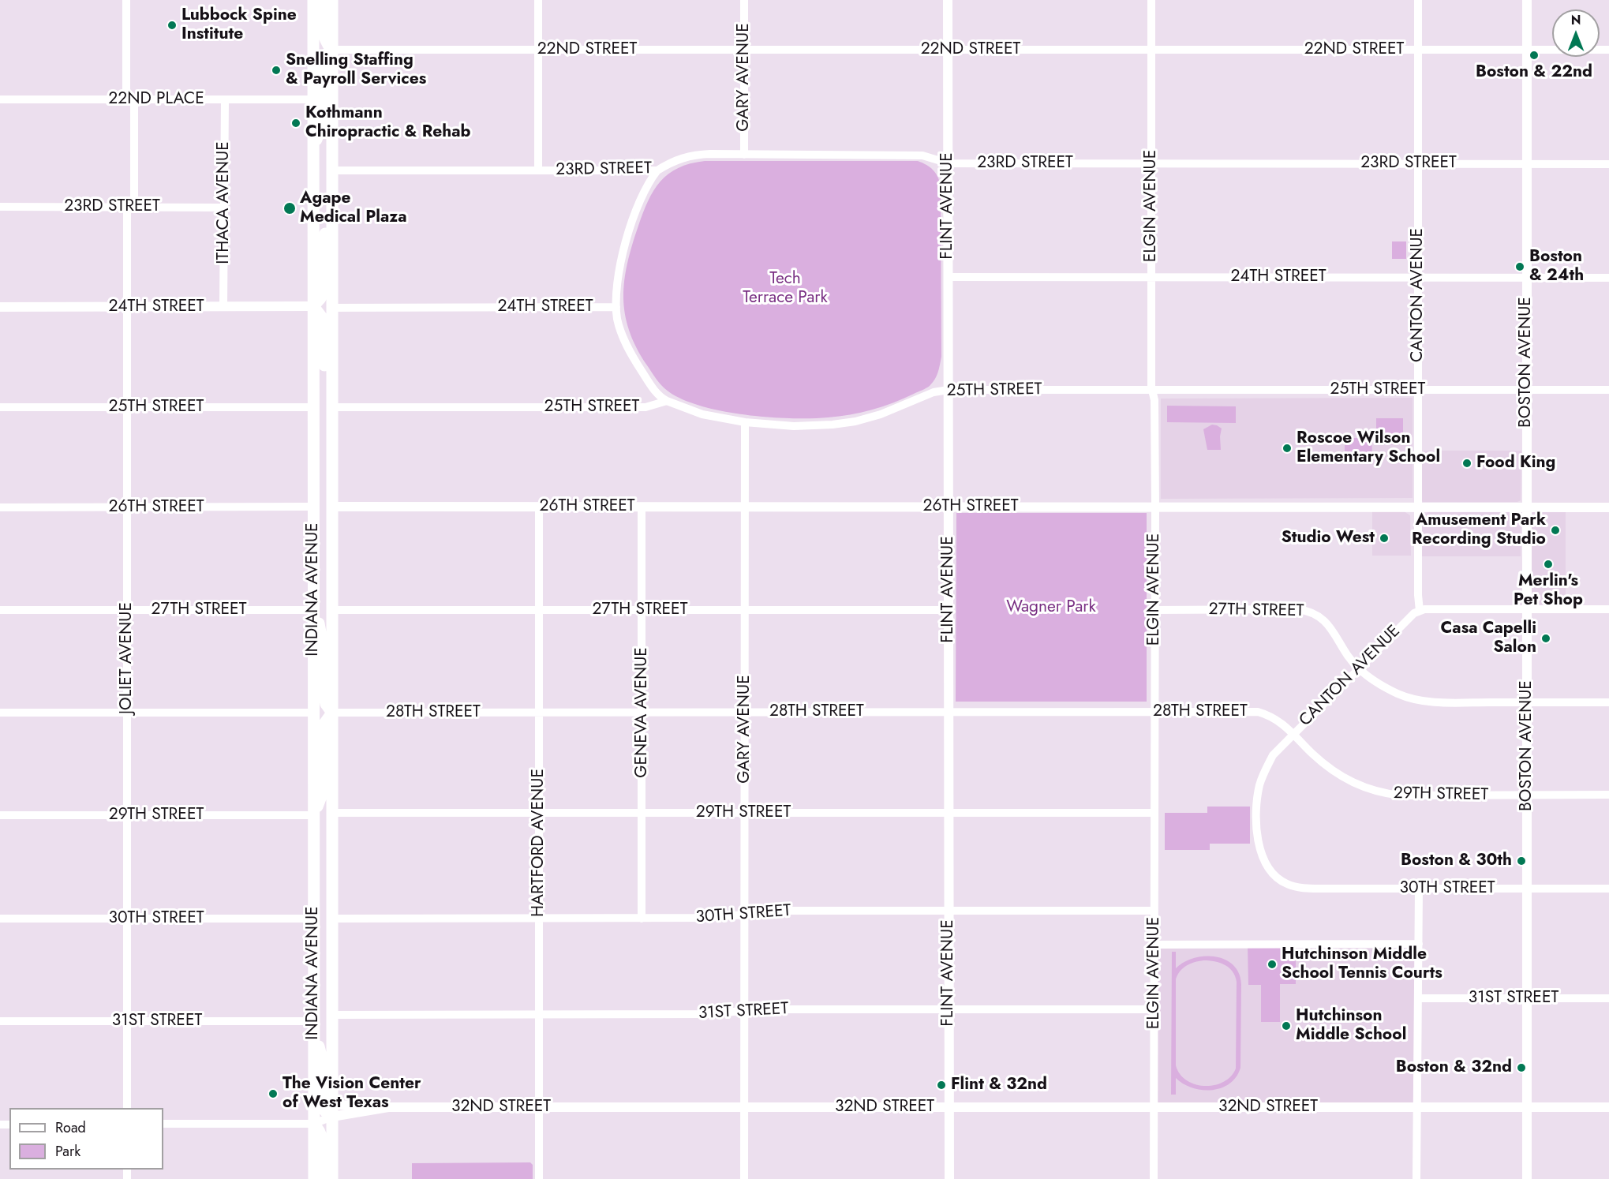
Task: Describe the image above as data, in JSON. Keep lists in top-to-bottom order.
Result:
{
  "streets": {
    "main road": ["INDIANA AVENUE"],
    "street": [
      "22ND STREET",
      "GARY AVENUE",
      "22ND PLACE",
      "23RD STREET",
      "ITHACA AVENUE",
      "FLINT AVENUE",
      "ELGIN AVENUE",
      "24TH STREET",
      "CANTON AVENUE",
      "BOSTON AVENUE",
      "25TH STREET",
      "26TH STREET",
      "27TH STREET",
      "JOLIET AVENUE",
      "28TH STREET",
      "GENEVA AVENUE",
      "29TH STREET",
      "HARTFORD AVENUE",
      "30TH STREET",
      "31ST STREET",
      "32ND STREET"
    ]
  },
  "crossings": [
    ["22ND STREET", "GARY AVENUE"],
    ["22ND STREET", "FLINT AVENUE"],
    ["22ND STREET", "ELGIN AVENUE"],
    ["22ND STREET", "CANTON AVENUE"],
    ["22ND STREET", "BOSTON AVENUE"],
    ["22ND STREET", "INDIANA AVENUE"],
    ["GARY AVENUE", "23RD STREET"],
    ["GARY AVENUE", "25TH STREET"],
    ["GARY AVENUE", "26TH STREET"],
    ["GARY AVENUE", "27TH STREET"],
    ["GARY AVENUE", "28TH STREET"],
    ["GARY AVENUE", "29TH STREET"],
    ["GARY AVENUE", "30TH STREET"],
    ["GARY AVENUE", "31ST STREET"],
    ["GARY AVENUE", "32ND STREET"],
    ["22ND PLACE", "ITHACA AVENUE"],
    ["22ND PLACE", "INDIANA AVENUE"],
    ["22ND PLACE", "JOLIET AVENUE"],
    ["23RD STREET", "ITHACA AVENUE"],
    ["23RD STREET", "FLINT AVENUE"],
    ["23RD STREET", "ELGIN AVENUE"],
    ["23RD STREET", "CANTON AVENUE"],
    ["23RD STREET", "BOSTON AVENUE"],
    ["23RD STREET", "INDIANA AVENUE"],
    ["23RD STREET", "JOLIET AVENUE"],
    ["ITHACA AVENUE", "24TH STREET"],
    ["FLINT AVENUE", "24TH STREET"],
    ["FLINT AVENUE", "25TH STREET"],
    ["FLINT AVENUE", "26TH STREET"],
    ["FLINT AVENUE", "27TH STREET"],
    ["FLINT AVENUE", "28TH STREET"],
    ["FLINT AVENUE", "29TH STREET"],
    ["FLINT AVENUE", "30TH STREET"],
    ["FLINT AVENUE", "31ST STREET"],
    ["FLINT AVENUE", "32ND STREET"],
    ["ELGIN AVENUE", "24TH STREET"],
    ["ELGIN AVENUE", "25TH STREET"],
    ["ELGIN AVENUE", "26TH STREET"],
    ["ELGIN AVENUE", "27TH STREET"],
    ["ELGIN AVENUE", "28TH STREET"],
    ["ELGIN AVENUE", "29TH STREET"],
    ["ELGIN AVENUE", "30TH STREET"],
    ["ELGIN AVENUE", "31ST STREET"],
    ["ELGIN AVENUE", "32ND STREET"],
    ["24TH STREET", "CANTON AVENUE"],
    ["24TH STREET", "BOSTON AVENUE"],
    ["24TH STREET", "INDIANA AVENUE"],
    ["24TH STREET", "JOLIET AVENUE"],
    ["CANTON AVENUE", "25TH STREET"],
    ["CANTON AVENUE", "26TH STREET"],
    ["CANTON AVENUE", "27TH STREET"],
    ["CANTON AVENUE", "28TH STREET"],
    ["CANTON AVENUE", "29TH STREET"],
    ["CANTON AVENUE", "30TH STREET"],
    ["BOSTON AVENUE", "25TH STREET"],
    ["BOSTON AVENUE", "26TH STREET"],
    ["BOSTON AVENUE", "29TH STREET"],
    ["BOSTON AVENUE", "30TH STREET"],
    ["BOSTON AVENUE", "31ST STREET"],
    ["BOSTON AVENUE", "32ND STREET"],
    ["25TH STREET", "INDIANA AVENUE"],
    ["25TH STREET", "JOLIET AVENUE"],
    ["26TH STREET", "INDIANA AVENUE"],
    ["26TH STREET", "JOLIET AVENUE"],
    ["26TH STREET", "GENEVA AVENUE"],
    ["26TH STREET", "HARTFORD AVENUE"],
    ["INDIANA AVENUE", "27TH STREET"],
    ["INDIANA AVENUE", "28TH STREET"],
    ["INDIANA AVENUE", "29TH STREET"],
    ["INDIANA AVENUE", "30TH STREET"],
    ["INDIANA AVENUE", "31ST STREET"],
    ["INDIANA AVENUE", "32ND STREET"],
    ["27TH STREET", "JOLIET AVENUE"],
    ["27TH STREET", "GENEVA AVENUE"],
    ["27TH STREET", "HARTFORD AVENUE"],
    ["JOLIET AVENUE", "29TH STREET"],
    ["JOLIET AVENUE", "30TH STREET"],
    ["JOLIET AVENUE", "31ST STREET"],
    ["28TH STREET", "GENEVA AVENUE"],
    ["28TH STREET", "29TH STREET"],
    ["28TH STREET", "HARTFORD AVENUE"],
    ["GENEVA AVENUE", "29TH STREET"],
    ["GENEVA AVENUE", "30TH STREET"],
    ["29TH STREET", "HARTFORD AVENUE"],
    ["HARTFORD AVENUE", "30TH STREET"],
    ["HARTFORD AVENUE", "31ST STREET"],
    ["HARTFORD AVENUE", "32ND STREET"]
  ],
  "parks": ["Tech Terrace Park", "Wagner Park"],
  "places": [
    "Lubbock Spine Institute",
    "Boston & 22nd",
    "Snelling Staffing & Payroll Services",
    "Kothmann Chiropractic & Rehab",
    "Agape Medical Plaza",
    "Boston & 24th",
    "Roscoe Wilson Elementary School",
    "Food King",
    "Amusement Park Recording Studio",
    "Studio West",
    "Merlin's Pet Shop",
    "Casa Capelli Salon",
    "Boston & 30th",
    "Hutchinson Middle School Tennis Courts",
    "Hutchinson Middle School",
    "Boston & 32nd",
    "Flint & 32nd",
    "The Vision Center of West Texas"
  ],
  "legend": ["Road", "Park"],
  "north": "top"
}
